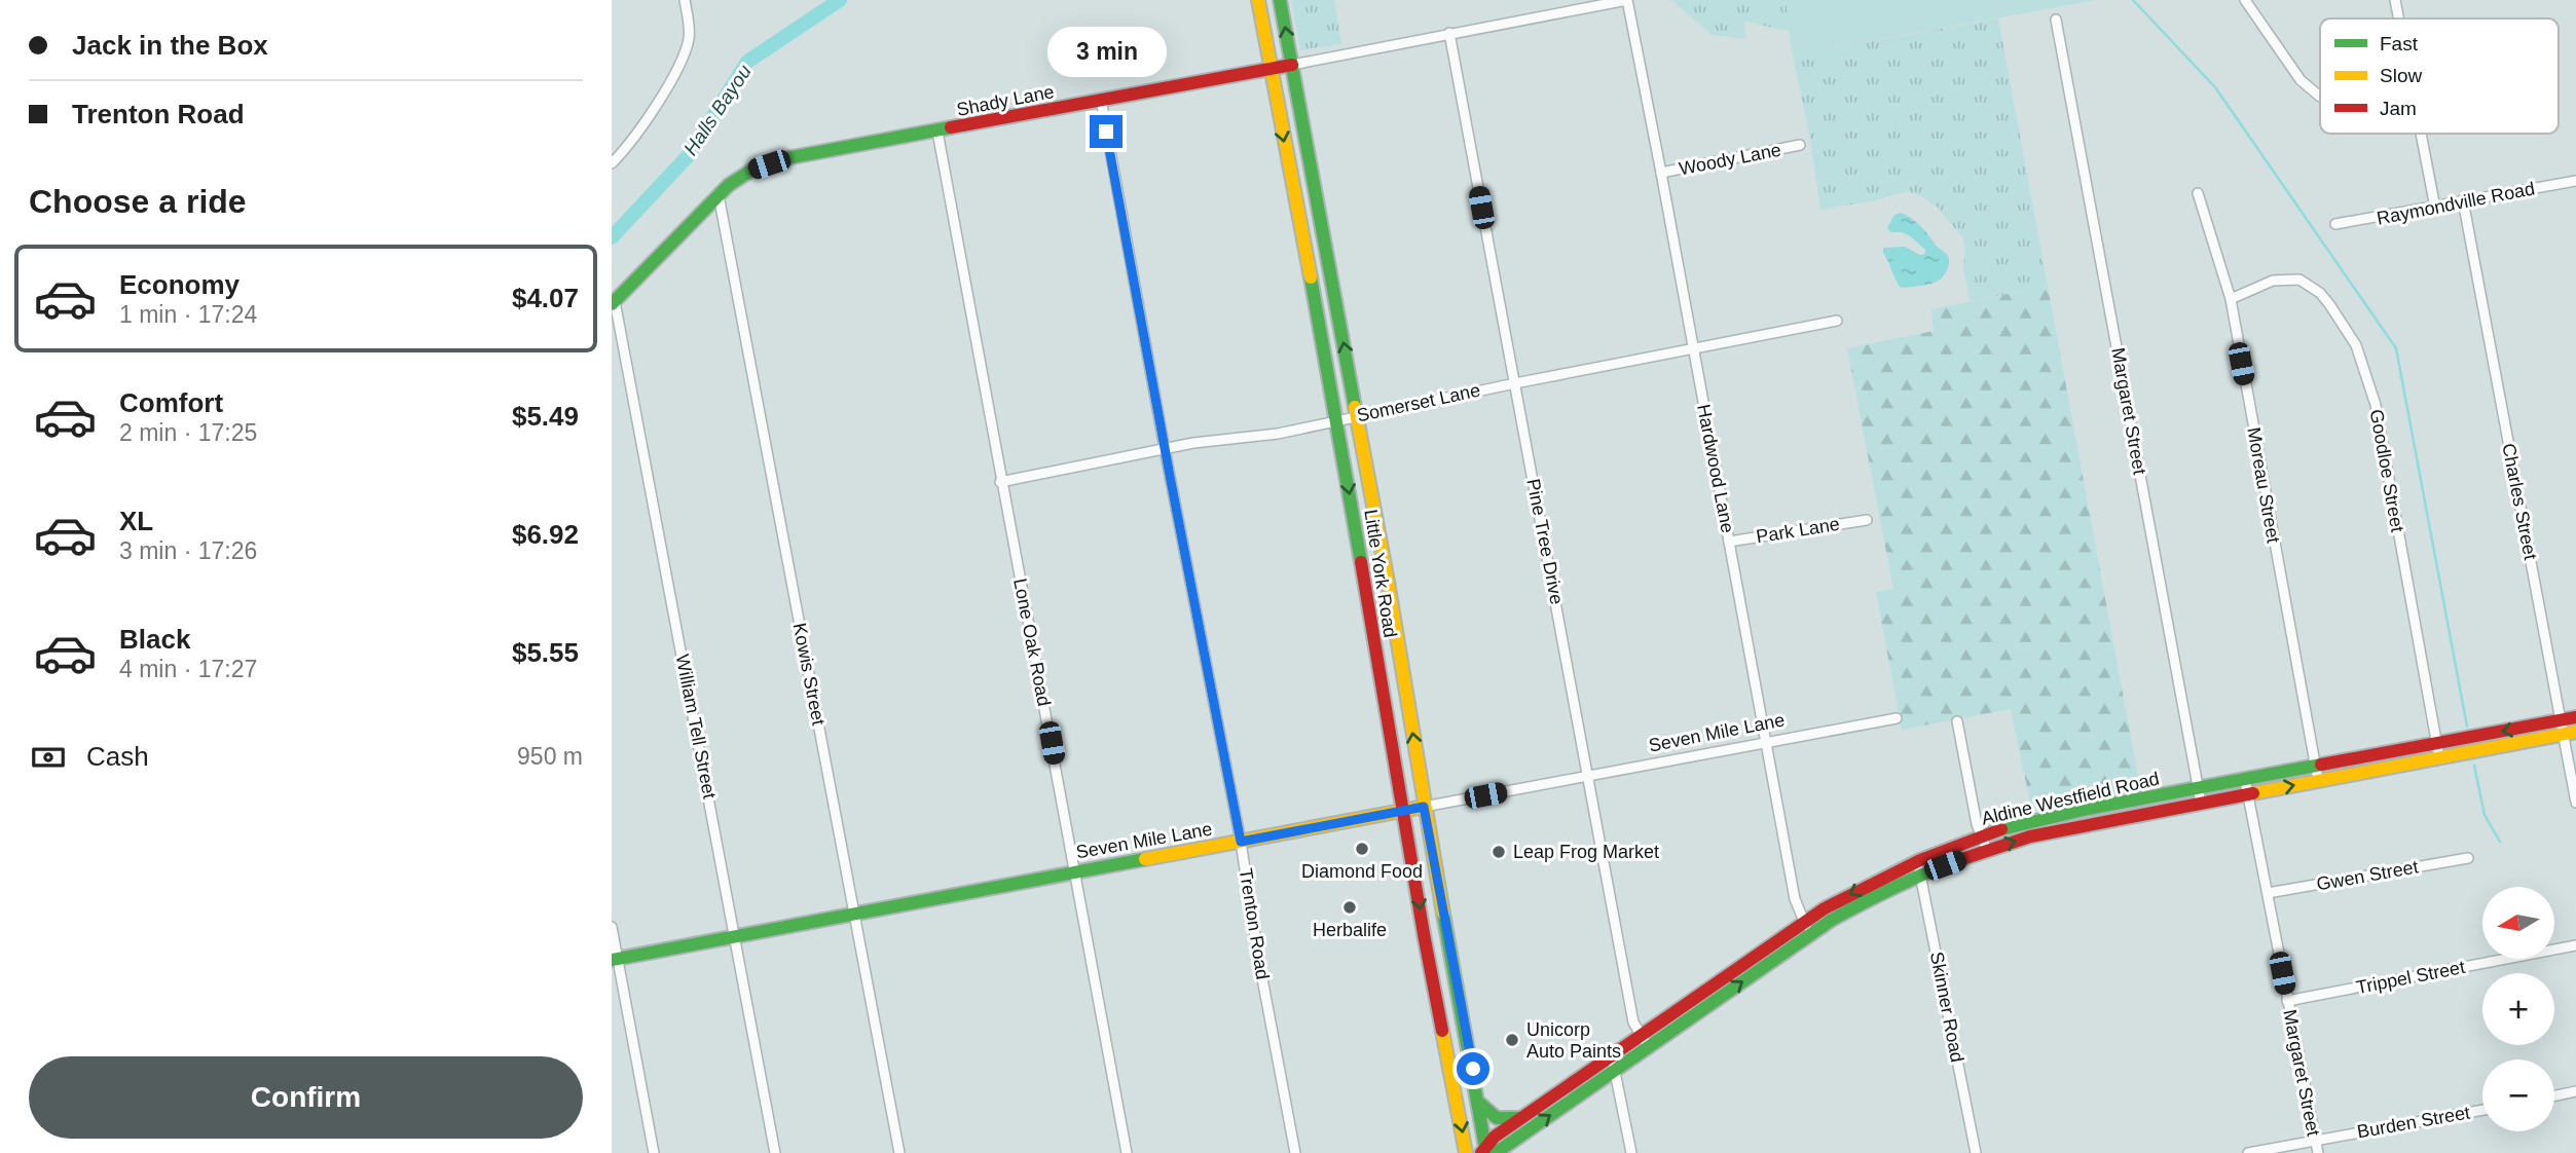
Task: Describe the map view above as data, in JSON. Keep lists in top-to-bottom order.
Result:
{
  "streets": {
    "main road": [
      "Shady Lane",
      "Little York Road",
      "Seven Mile Lane",
      "Aldine Westfield Road"
    ],
    "street": [
      "Woody Lane",
      "Raymondville Road",
      "Somerset Lane",
      "Margaret Street",
      "Hardwood Lane",
      "Goodloe Street",
      "Moreau Street",
      "Charles Street",
      "Park Lane",
      "Pine Tree Drive",
      "Lone Oak Road",
      "Kowis Street",
      "William Tell Street",
      "Gwen Street",
      "Trenton Road",
      "Trippel Street",
      "Skinner Road",
      "Burden Street"
    ]
  },
  "crossings": [
    ["Shady Lane", "Hardwood Lane"],
    ["Shady Lane", "Pine Tree Drive"],
    ["Shady Lane", "Little York Road"],
    ["Shady Lane", "Lone Oak Road"],
    ["Shady Lane", "Kowis Street"],
    ["Shady Lane", "William Tell Street"],
    ["Shady Lane", "Trenton Road"],
    ["Woody Lane", "Hardwood Lane"],
    ["Raymondville Road", "Charles Street"],
    ["Somerset Lane", "Hardwood Lane"],
    ["Somerset Lane", "Pine Tree Drive"],
    ["Somerset Lane", "Little York Road"],
    ["Somerset Lane", "Lone Oak Road"],
    ["Somerset Lane", "Trenton Road"],
    ["Margaret Street", "Aldine Westfield Road"],
    ["Margaret Street", "Gwen Street"],
    ["Margaret Street", "Trippel Street"],
    ["Margaret Street", "Burden Street"],
    ["Hardwood Lane", "Park Lane"],
    ["Hardwood Lane", "Seven Mile Lane"],
    ["Hardwood Lane", "Aldine Westfield Road"],
    ["Goodloe Street", "Moreau Street"],
    ["Goodloe Street", "Aldine Westfield Road"],
    ["Moreau Street", "Aldine Westfield Road"],
    ["Charles Street", "Aldine Westfield Road"],
    ["Pine Tree Drive", "Seven Mile Lane"],
    ["Pine Tree Drive", "Aldine Westfield Road"],
    ["Little York Road", "Seven Mile Lane"],
    ["Little York Road", "Aldine Westfield Road"],
    ["Lone Oak Road", "Seven Mile Lane"],
    ["Kowis Street", "Seven Mile Lane"],
    ["William Tell Street", "Seven Mile Lane"],
    ["Seven Mile Lane", "Trenton Road"],
    ["Aldine Westfield Road", "Skinner Road"]
  ],
  "water": ["Halls Bayou"],
  "places": [
    "Diamond Food",
    "Leap Frog Market",
    "Herbalife",
    "Unicorp Auto Paints"
  ],
  "legend": ["Fast", "Slow", "Jam"],
  "north": "left",
  "page": {
    "banner": ["Jack in the Box", "Trenton Road"],
    "bubble": "3 min",
    "heading": "Choose a ride",
    "list": [
      {
        "name": "Economy",
        "note": "1 min · 17:24",
        "value": "$4.07"
      },
      {
        "name": "Comfort",
        "note": "2 min · 17:25",
        "value": "$5.49"
      },
      {
        "name": "XL",
        "note": "3 min · 17:26",
        "value": "$6.92"
      },
      {
        "name": "Black",
        "note": "4 min · 17:27",
        "value": "$5.55"
      }
    ],
    "pay": ["Cash", "950 m"],
    "map_buttons": ["+", "−"],
    "buttons": "Confirm"
  }
}
